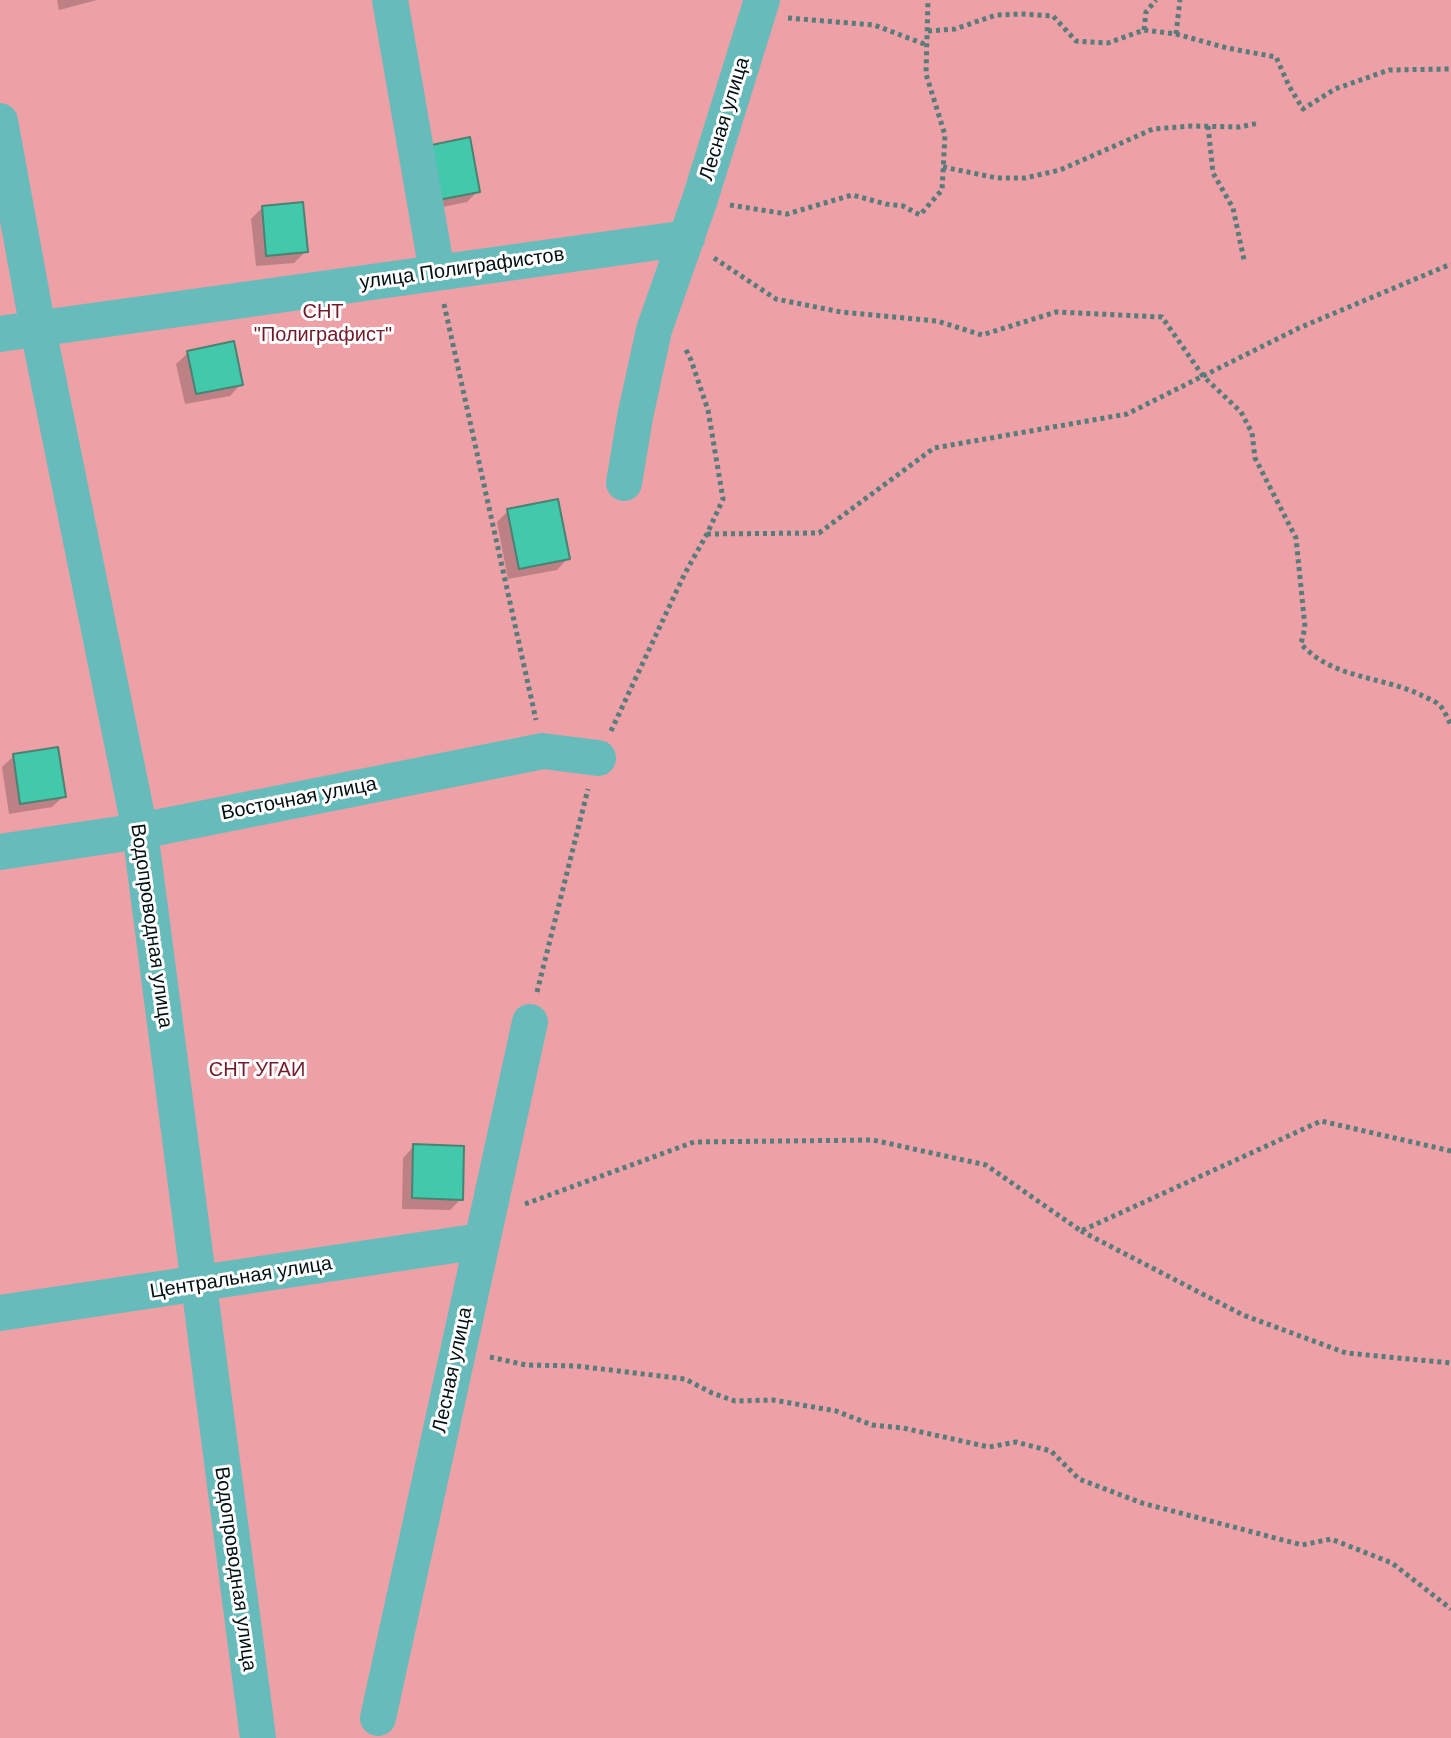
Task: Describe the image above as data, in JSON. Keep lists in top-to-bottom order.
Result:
{
  "streets": {
    "street": [
      "Лесная улица",
      "улица Полиграфистов",
      "Восточная улица",
      "Водопроводная улица",
      "Центральная улица"
    ]
  },
  "crossings": [
    ["Лесная улица", "улица Полиграфистов"],
    ["Лесная улица", "Центральная улица"],
    ["улица Полиграфистов", "Водопроводная улица"],
    ["Восточная улица", "Водопроводная улица"],
    ["Водопроводная улица", "Центральная улица"]
  ],
  "parks": ["СНТ \"Полиграфист\"", "СНТ УГАИ"]
}
